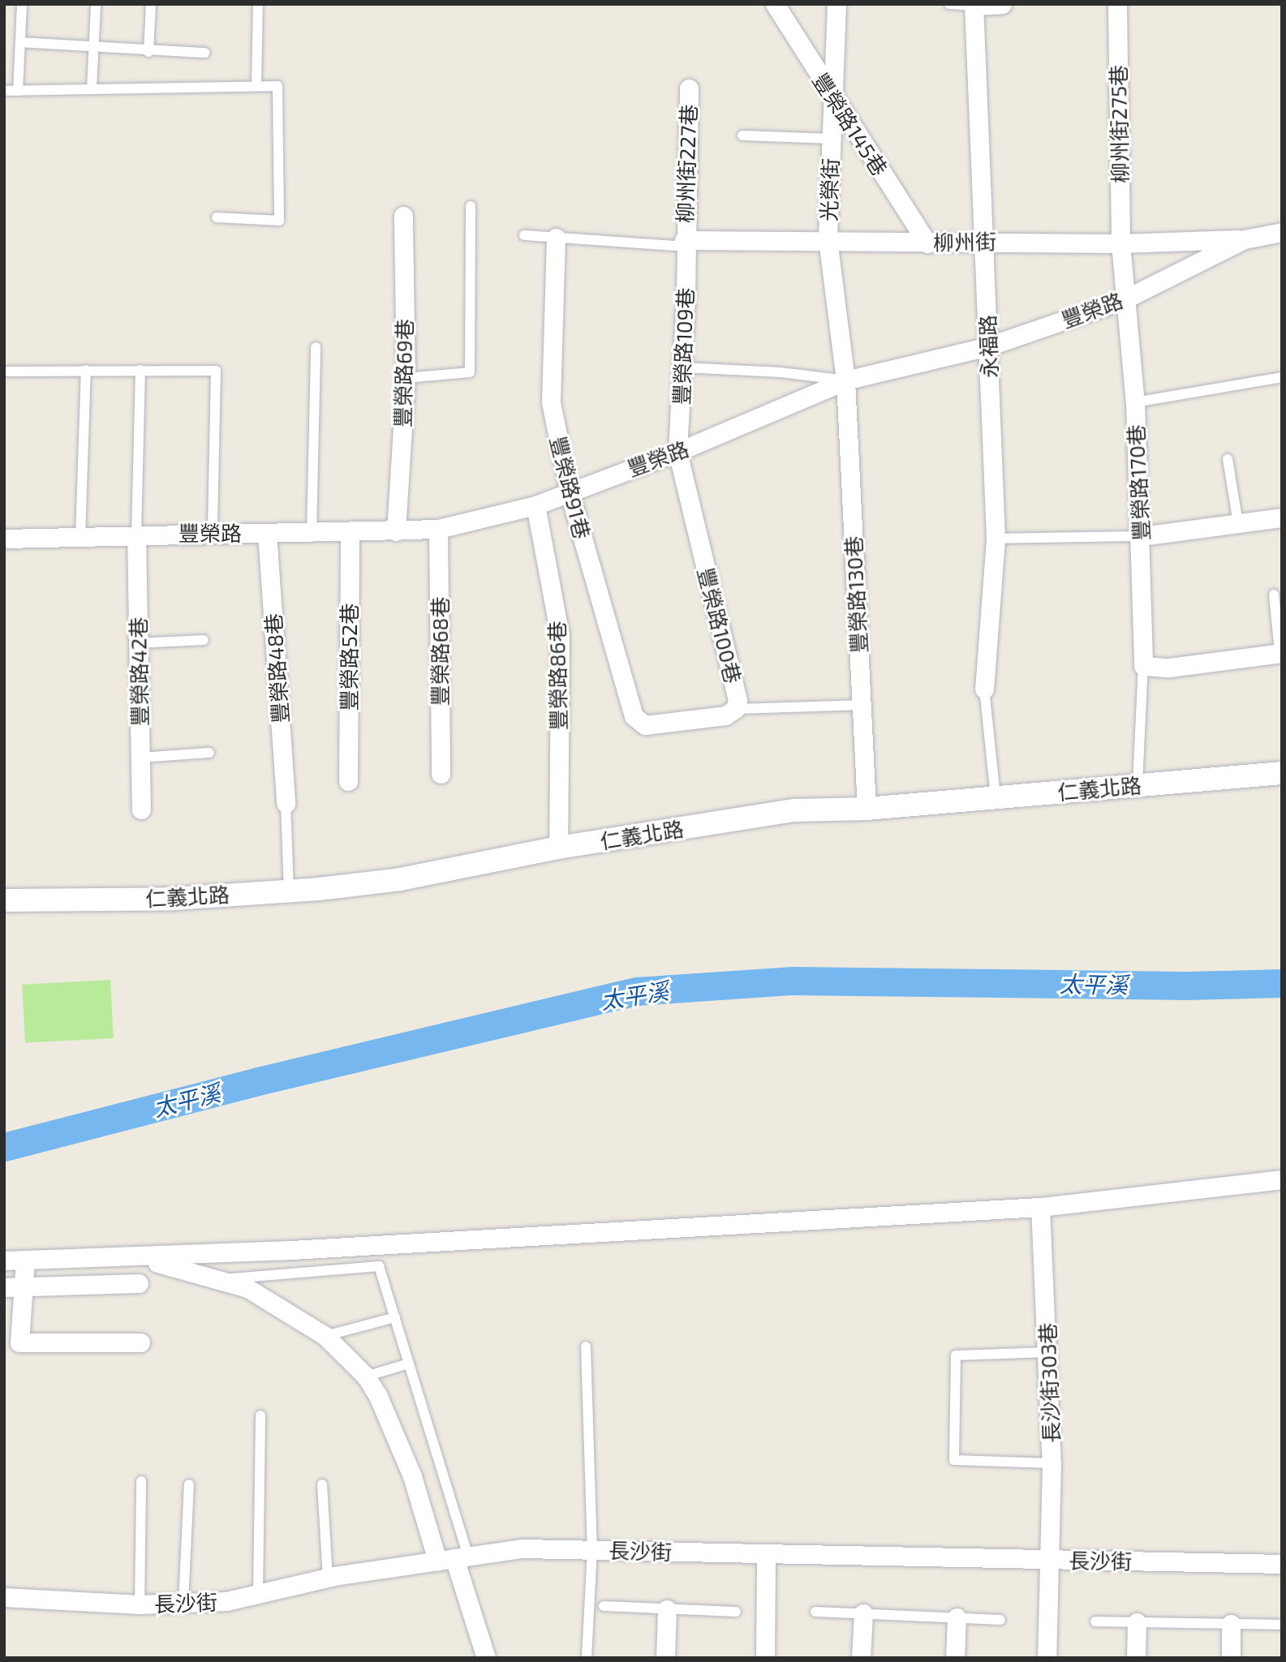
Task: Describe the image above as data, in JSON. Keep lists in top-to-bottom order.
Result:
{
  "streets": {
    "street": [
      "豐榮路145巷",
      "柳州街275巷",
      "柳州街227巷",
      "光榮街",
      "柳州街",
      "豐榮路",
      "豐榮路109巷",
      "永福路",
      "豐榮路69巷",
      "豐榮路170巷",
      "豐榮路91巷",
      "豐榮路130巷",
      "豐榮路100巷",
      "豐榮路68巷",
      "豐榮路52巷",
      "豐榮路48巷",
      "豐榮路42巷",
      "豐榮路86巷",
      "仁義北路",
      "長沙街303巷",
      "長沙街"
    ]
  },
  "crossings": [
    ["豐榮路145巷", "光榮街"],
    ["豐榮路145巷", "柳州街"],
    ["柳州街275巷", "柳州街"],
    ["柳州街275巷", "豐榮路"],
    ["柳州街275巷", "豐榮路170巷"],
    ["柳州街227巷", "柳州街"],
    ["柳州街227巷", "豐榮路109巷"],
    ["光榮街", "柳州街"],
    ["光榮街", "豐榮路"],
    ["光榮街", "豐榮路130巷"],
    ["柳州街", "豐榮路"],
    ["柳州街", "豐榮路109巷"],
    ["柳州街", "永福路"],
    ["豐榮路", "豐榮路109巷"],
    ["豐榮路", "永福路"],
    ["豐榮路", "豐榮路69巷"],
    ["豐榮路", "豐榮路170巷"],
    ["豐榮路", "豐榮路91巷"],
    ["豐榮路", "豐榮路130巷"],
    ["豐榮路", "豐榮路100巷"],
    ["豐榮路", "豐榮路68巷"],
    ["豐榮路", "豐榮路52巷"],
    ["豐榮路", "豐榮路48巷"],
    ["豐榮路", "豐榮路42巷"],
    ["豐榮路", "豐榮路86巷"],
    ["豐榮路109巷", "豐榮路100巷"],
    ["豐榮路91巷", "豐榮路100巷"],
    ["豐榮路130巷", "仁義北路"],
    ["豐榮路86巷", "仁義北路"],
    ["長沙街303巷", "長沙街"]
  ],
  "water": ["太平溪"]
}
